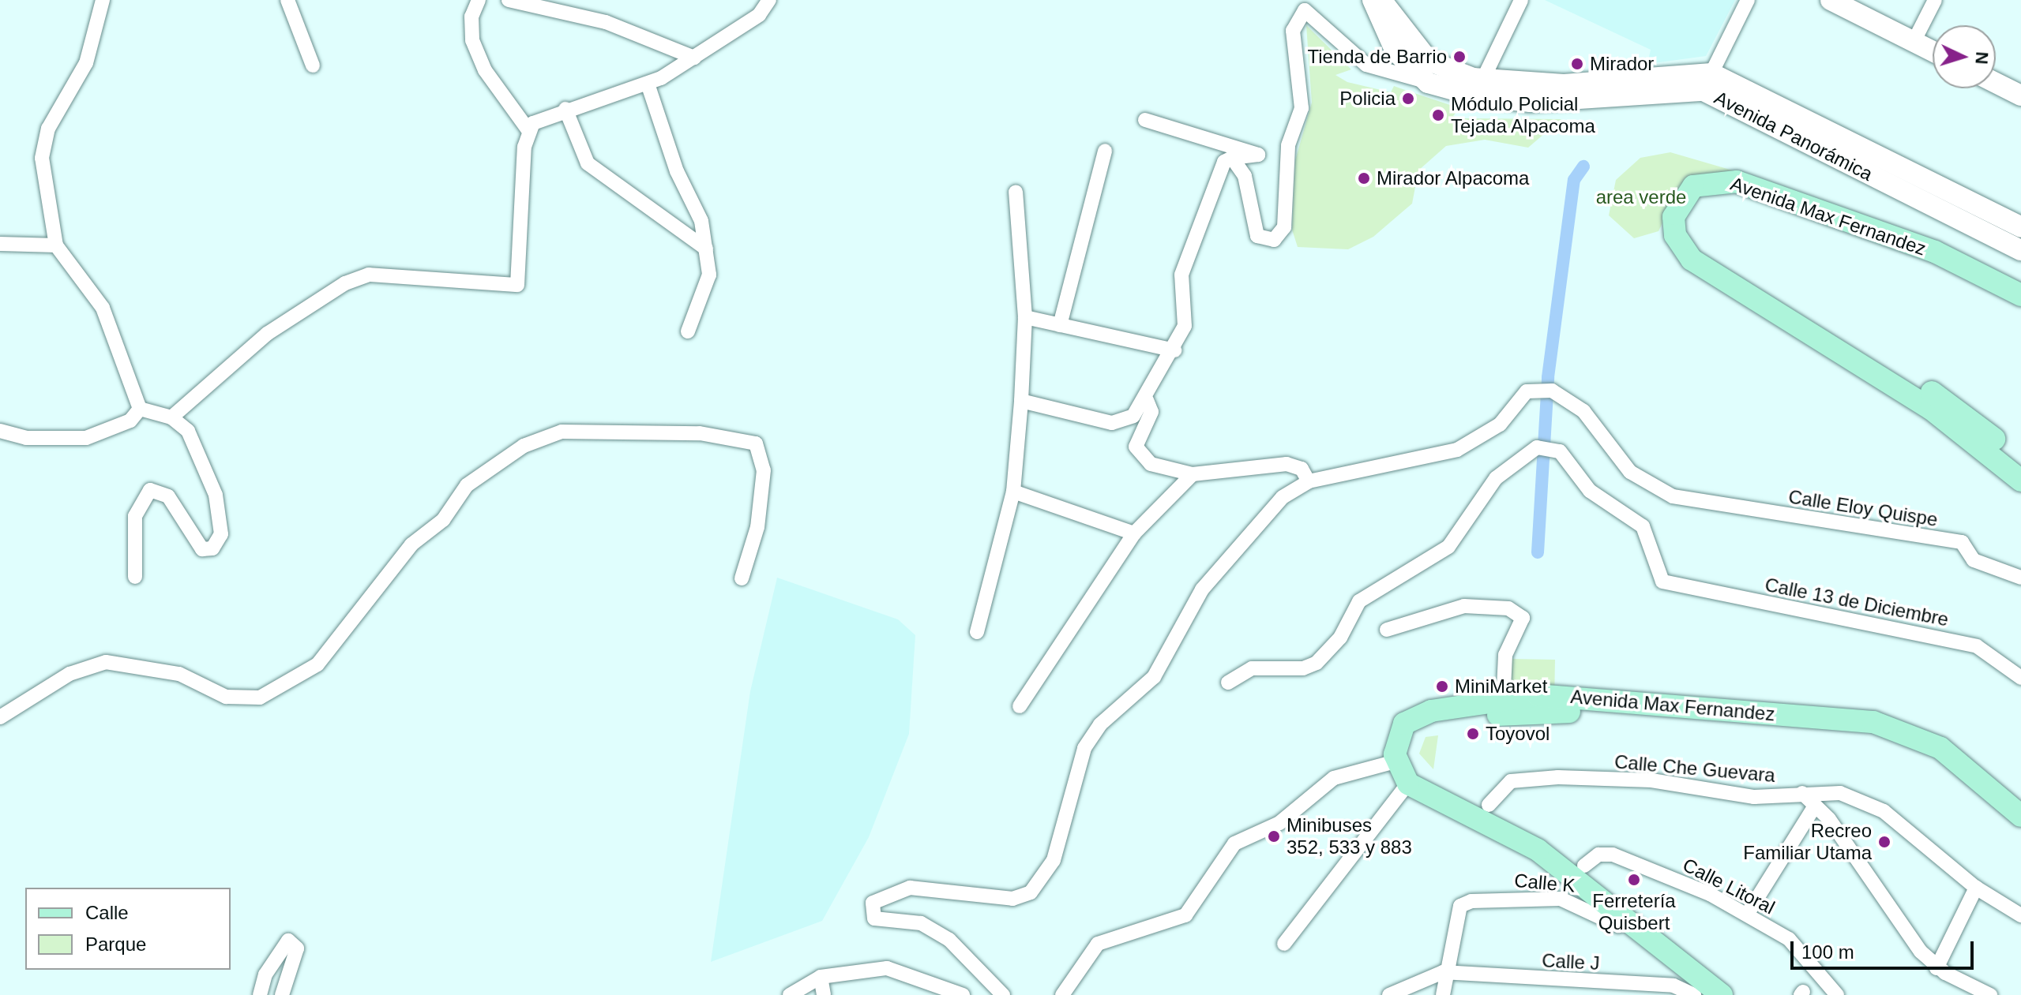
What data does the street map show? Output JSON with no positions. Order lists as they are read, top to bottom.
{
  "streets": {
    "main road": ["Avenida Panorámica", "Avenida Max Fernandez"],
    "street": [
      "Calle Eloy Quispe",
      "Calle 13 de Diciembre",
      "Calle Che Guevara",
      "Calle K",
      "Calle Litoral",
      "Calle J"
    ]
  },
  "crossings": [
    ["Calle K", "Calle J"]
  ],
  "parks": ["area verde"],
  "places": [
    "Tienda de Barrio",
    "Mirador",
    "Policia",
    "Módulo Policial Tejada Alpacoma",
    "Mirador Alpacoma",
    "MiniMarket",
    "Toyovol",
    "Minibuses 352, 533 y 883",
    "Recreo Familiar Utama",
    "Ferretería Quisbert"
  ],
  "legend": ["Calle", "Parque"],
  "scale_bar": "100 m",
  "north": "right"
}
